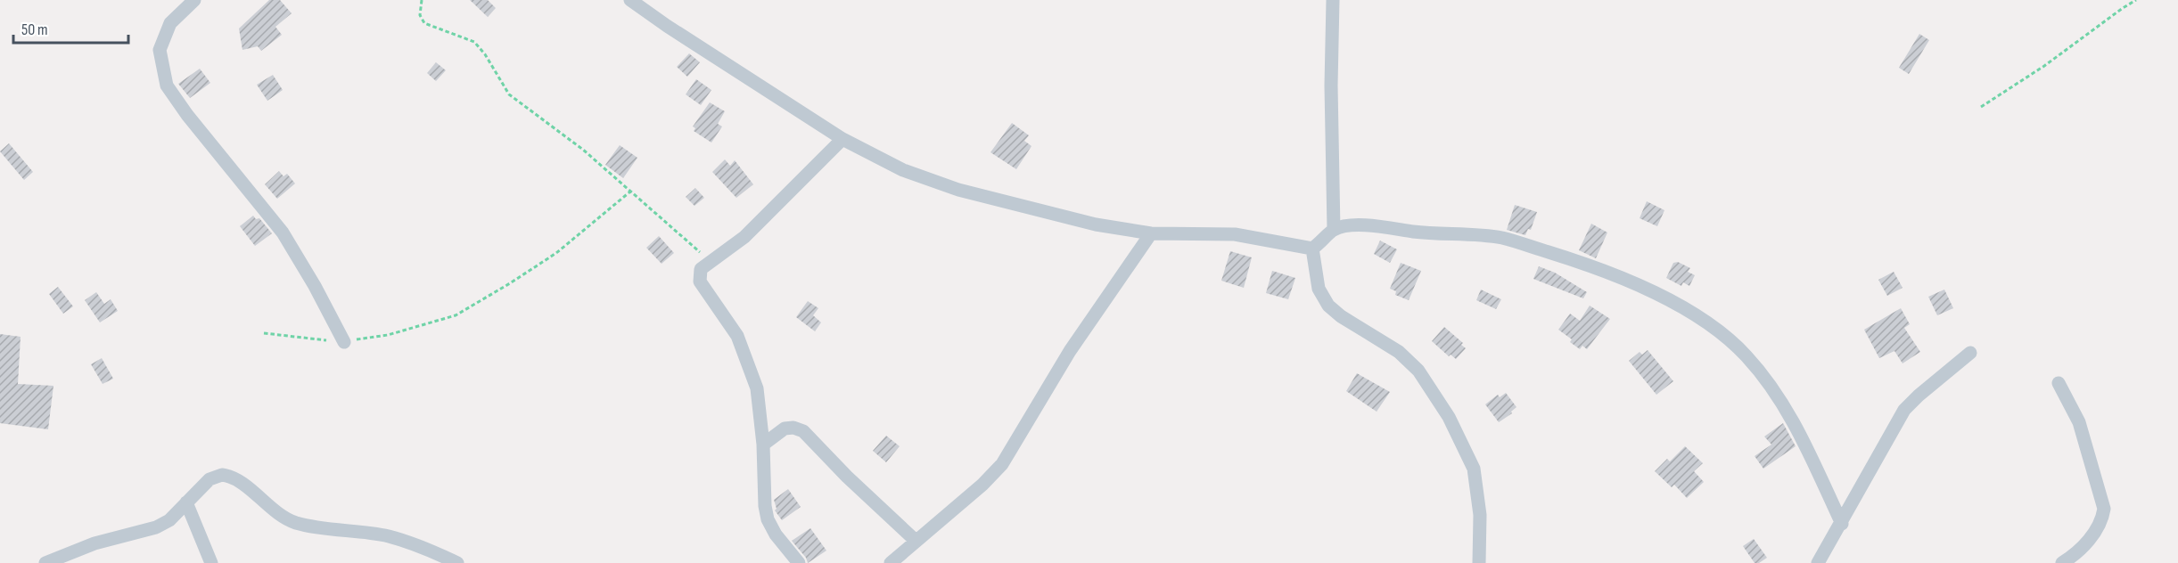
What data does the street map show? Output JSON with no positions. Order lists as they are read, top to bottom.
{
  "scale_bar": "50 m"
}
